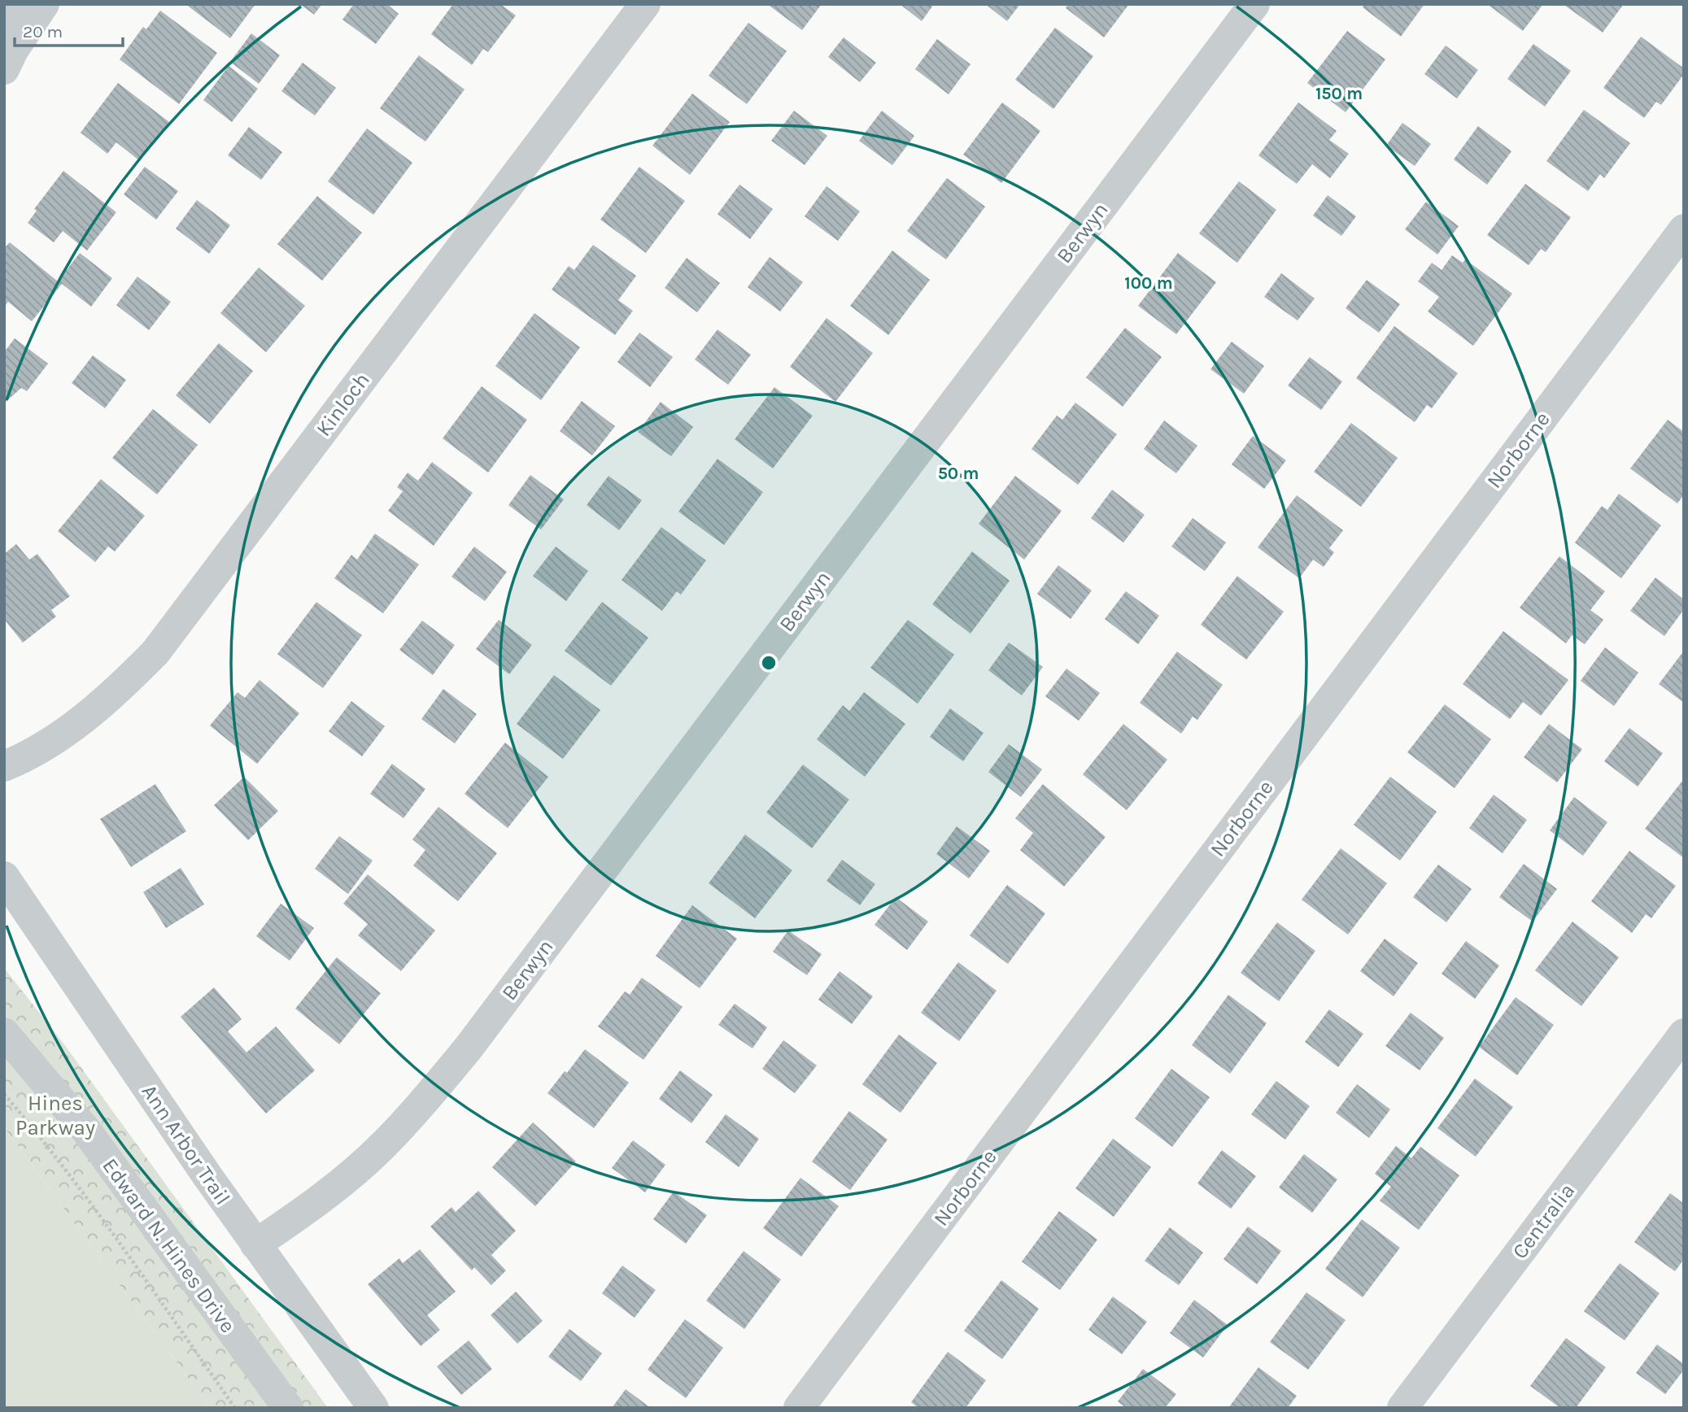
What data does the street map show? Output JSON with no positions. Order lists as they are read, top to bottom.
{
  "streets": {
    "street": [
      "Berwyn",
      "Kinloch",
      "Norborne",
      "Ann Arbor Trail",
      "Centralia",
      "Edward N. Hines Drive"
    ]
  },
  "crossings": [
    ["Berwyn", "Ann Arbor Trail"]
  ],
  "parks": ["Hines Parkway"],
  "scale_bar": "20 m",
  "rings": ["150 m", "100 m", "50 m"]
}
